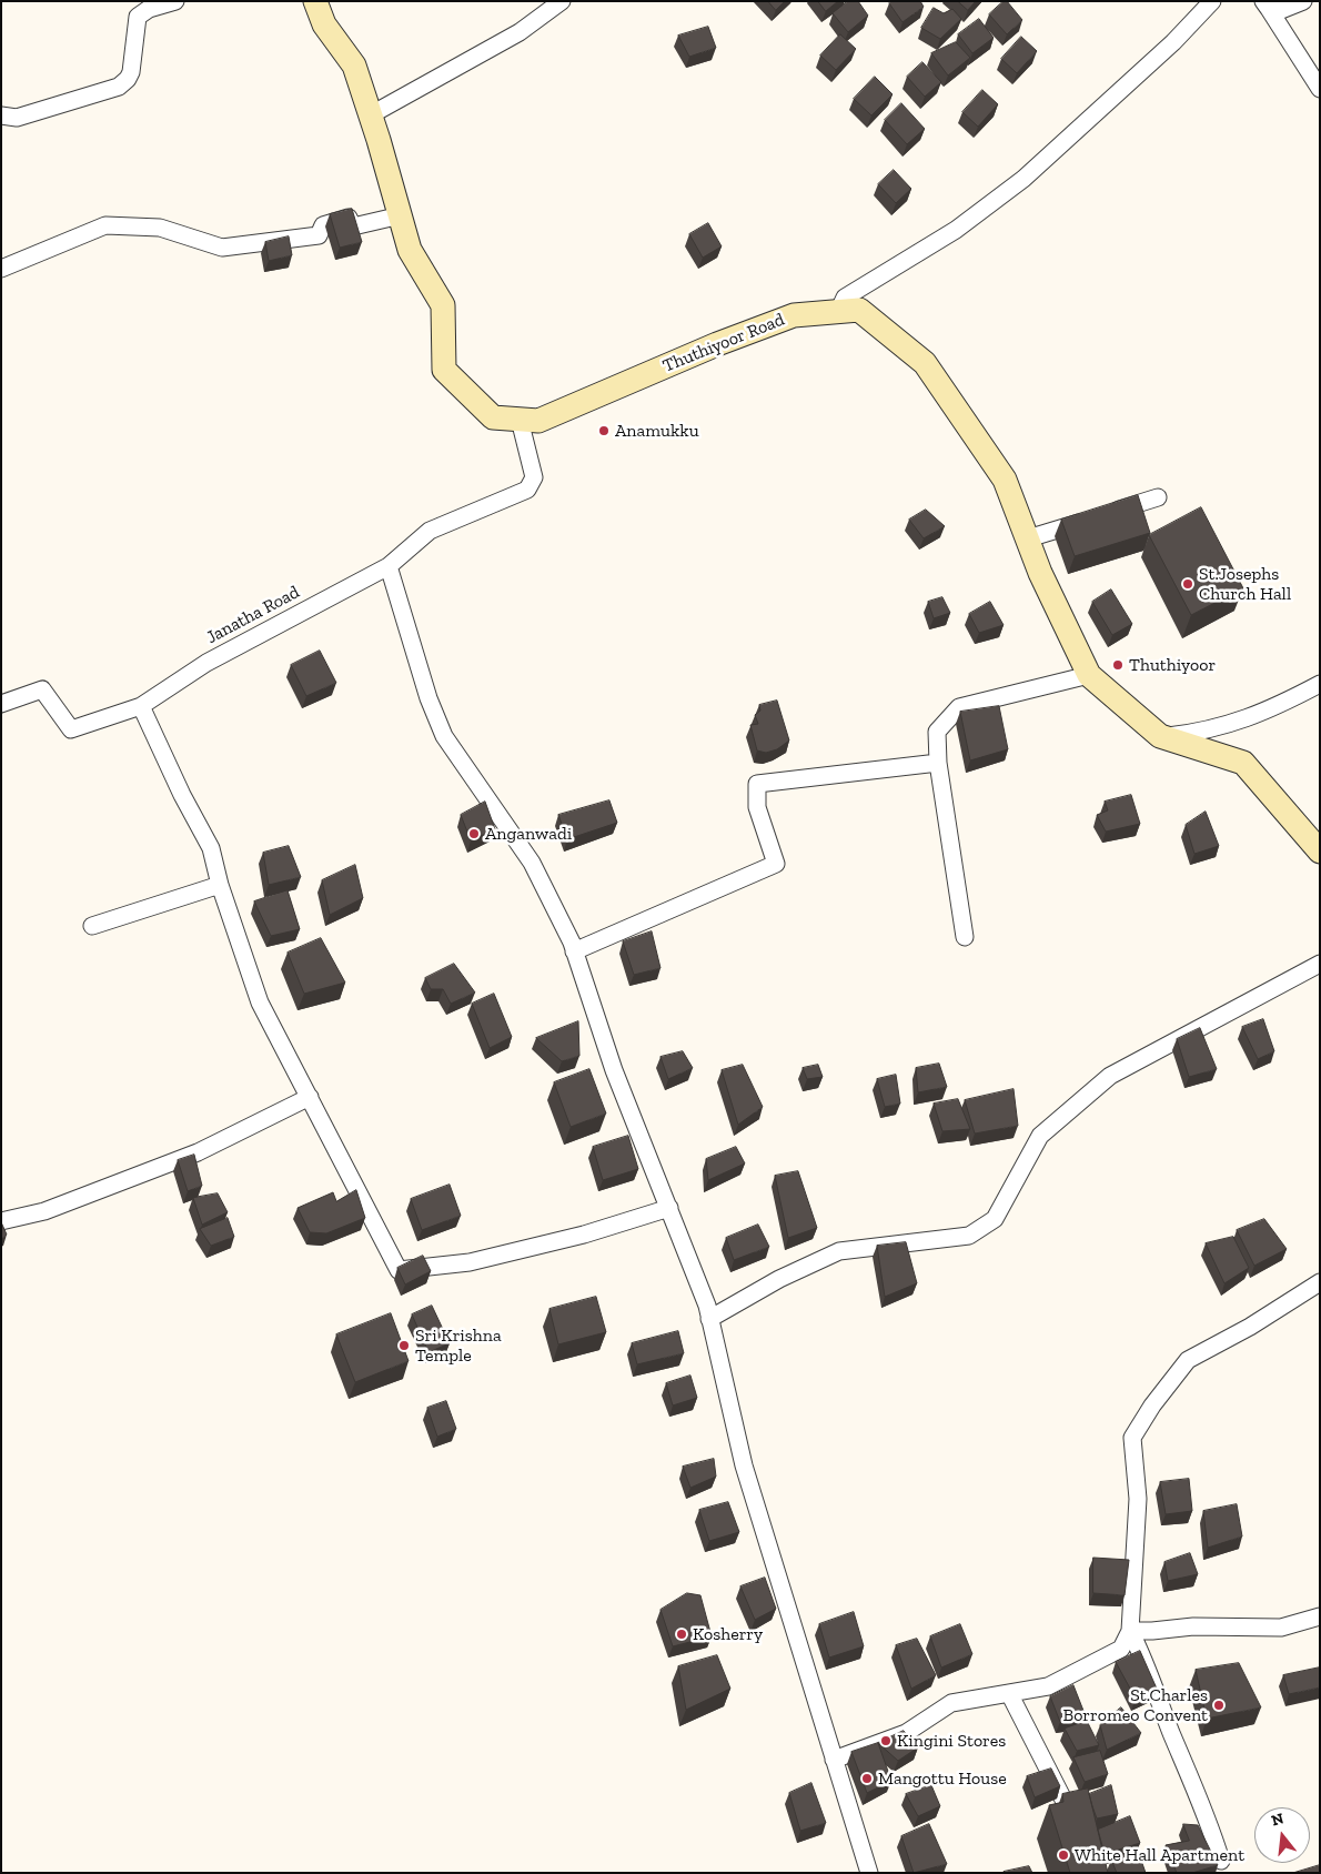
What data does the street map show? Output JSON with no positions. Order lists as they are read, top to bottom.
{
  "streets": {
    "main road": ["Thuthiyoor Road"],
    "street": ["Janatha Road"]
  },
  "crossings": [
    ["Thuthiyoor Road", "Janatha Road"]
  ],
  "places": [
    "Anamukku",
    "St.Josephs Church Hall",
    "Thuthiyoor",
    "Anganwadi",
    "Sri Krishna Temple",
    "Kosherry",
    "St.Charles Borromeo Convent",
    "Kingini Stores",
    "Mangottu House",
    "White Hall Apartment"
  ],
  "north": "top"
}
